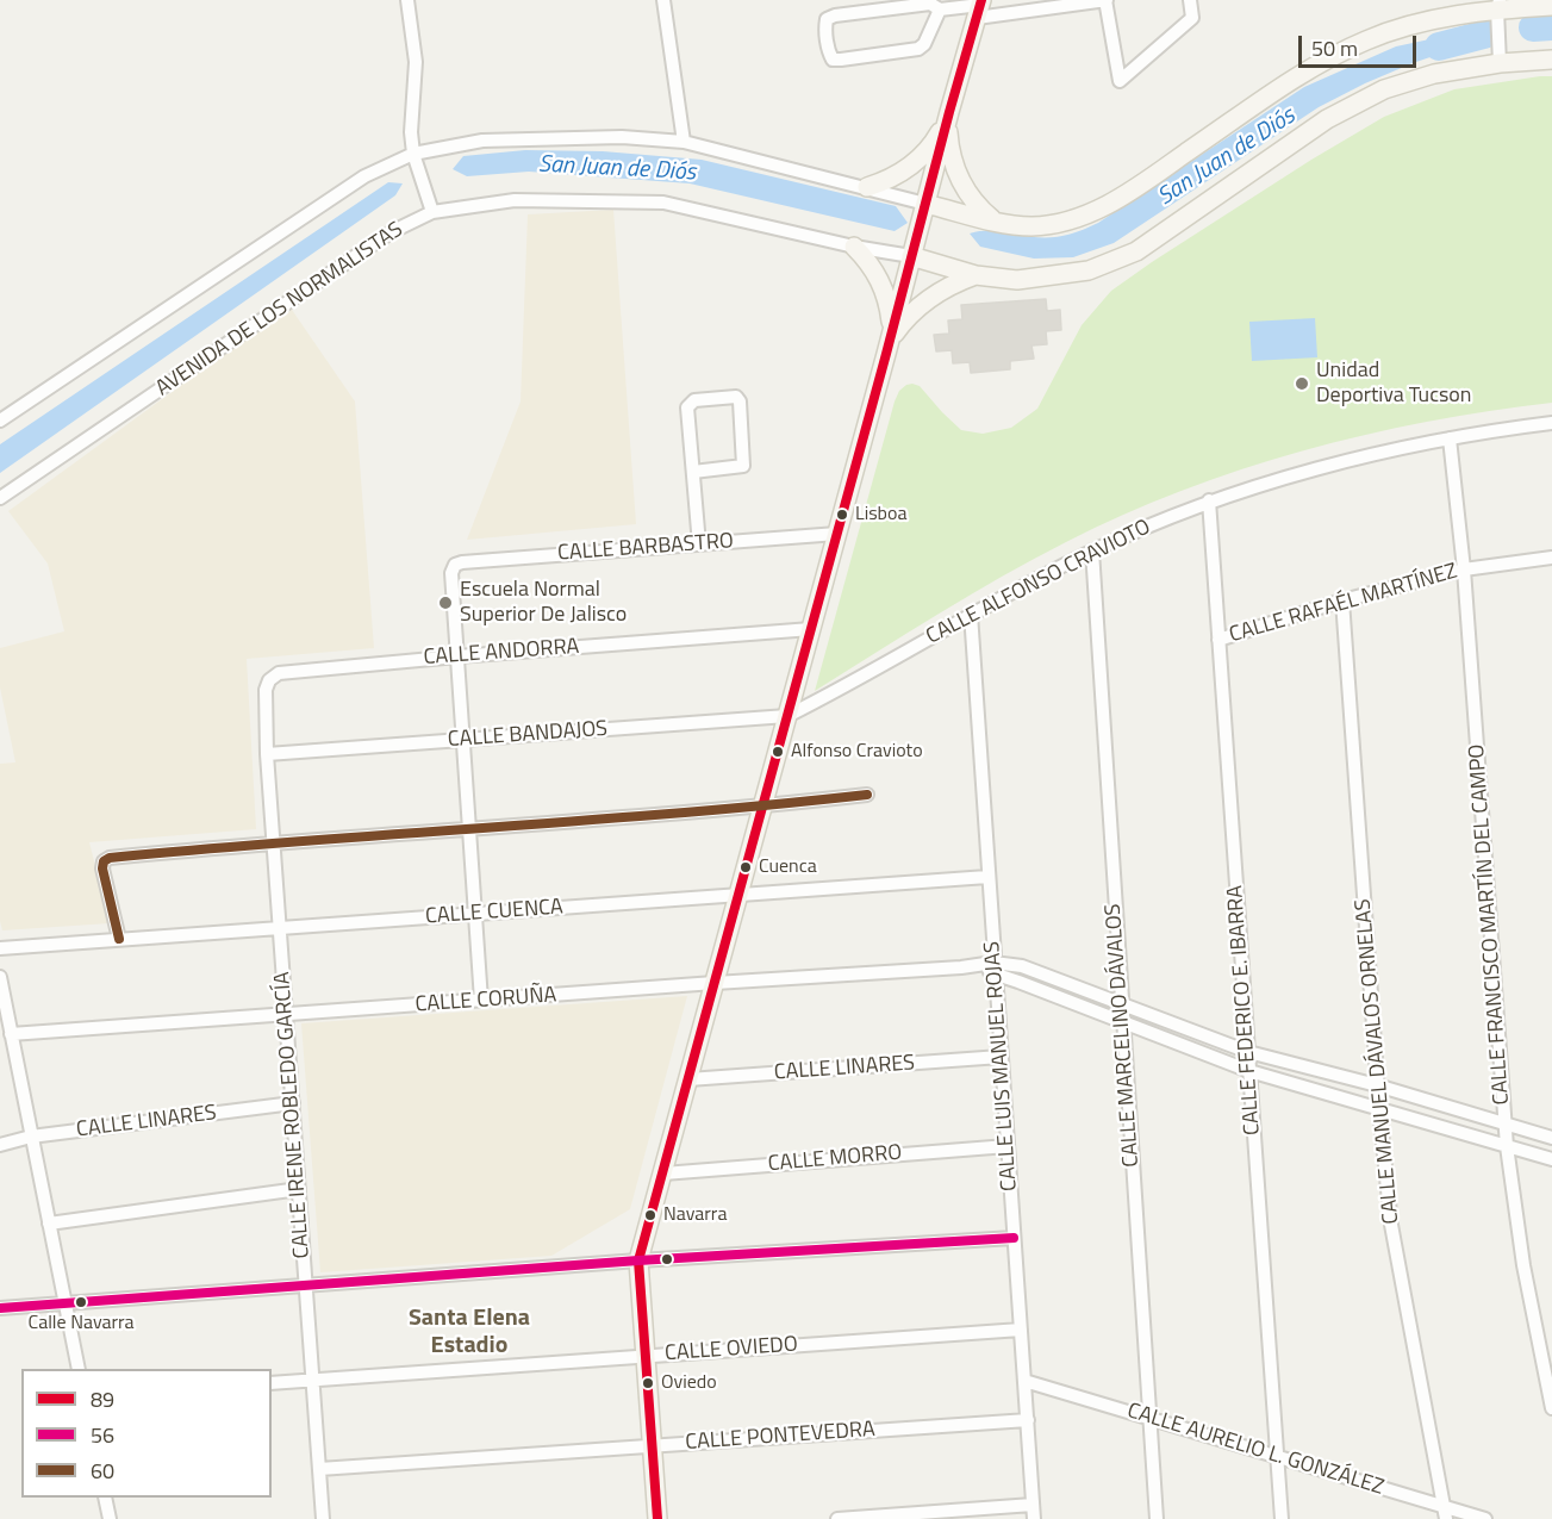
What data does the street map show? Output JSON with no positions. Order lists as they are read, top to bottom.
{
  "streets": {
    "street": [
      "AVENIDA DE LOS NORMALISTAS",
      "CALLE BARBASTRO",
      "CALLE ALFONSO CRAVIOTO",
      "CALLE RAFAÉL MARTÍNEZ",
      "CALLE ANDORRA",
      "CALLE BANDAJOS",
      "CALLE CUENCA",
      "CALLE FRANCISCO MARTÍN DEL CAMPO",
      "CALLE CORUÑA",
      "CALLE FEDERICO E. IBARRA",
      "CALLE MARCELINO DÁVALOS",
      "CALLE MANUEL DÁVALOS ORNELAS",
      "CALLE LUIS MANUEL ROJAS",
      "CALLE LINARES",
      "CALLE IRENE ROBLEDO GARCÍA",
      "CALLE MORRO",
      "CALLE OVIEDO",
      "CALLE PONTEVEDRA",
      "CALLE AURELIO L. GONZÁLEZ"
    ]
  },
  "crossings": [
    ["CALLE BARBASTRO", "CALLE ANDORRA"],
    ["CALLE ALFONSO CRAVIOTO", "CALLE BANDAJOS"],
    ["CALLE ALFONSO CRAVIOTO", "CALLE FRANCISCO MARTÍN DEL CAMPO"],
    ["CALLE ALFONSO CRAVIOTO", "CALLE FEDERICO E. IBARRA"],
    ["CALLE ALFONSO CRAVIOTO", "CALLE MARCELINO DÁVALOS"],
    ["CALLE ALFONSO CRAVIOTO", "CALLE LUIS MANUEL ROJAS"],
    ["CALLE RAFAÉL MARTÍNEZ", "CALLE FRANCISCO MARTÍN DEL CAMPO"],
    ["CALLE RAFAÉL MARTÍNEZ", "CALLE FEDERICO E. IBARRA"],
    ["CALLE RAFAÉL MARTÍNEZ", "CALLE MANUEL DÁVALOS ORNELAS"],
    ["CALLE ANDORRA", "CALLE BANDAJOS"],
    ["CALLE ANDORRA", "CALLE IRENE ROBLEDO GARCÍA"],
    ["CALLE BANDAJOS", "CALLE IRENE ROBLEDO GARCÍA"],
    ["CALLE CUENCA", "CALLE LUIS MANUEL ROJAS"],
    ["CALLE CUENCA", "CALLE IRENE ROBLEDO GARCÍA"],
    ["CALLE CORUÑA", "CALLE LUIS MANUEL ROJAS"],
    ["CALLE CORUÑA", "CALLE IRENE ROBLEDO GARCÍA"],
    ["CALLE FEDERICO E. IBARRA", "CALLE AURELIO L. GONZÁLEZ"],
    ["CALLE MARCELINO DÁVALOS", "CALLE AURELIO L. GONZÁLEZ"],
    ["CALLE MANUEL DÁVALOS ORNELAS", "CALLE AURELIO L. GONZÁLEZ"],
    ["CALLE LUIS MANUEL ROJAS", "CALLE LINARES"],
    ["CALLE LUIS MANUEL ROJAS", "CALLE MORRO"],
    ["CALLE LUIS MANUEL ROJAS", "CALLE OVIEDO"],
    ["CALLE LUIS MANUEL ROJAS", "CALLE PONTEVEDRA"],
    ["CALLE LUIS MANUEL ROJAS", "CALLE AURELIO L. GONZÁLEZ"],
    ["CALLE LINARES", "CALLE IRENE ROBLEDO GARCÍA"],
    ["CALLE IRENE ROBLEDO GARCÍA", "CALLE OVIEDO"],
    ["CALLE IRENE ROBLEDO GARCÍA", "CALLE PONTEVEDRA"]
  ],
  "districts": ["Santa Elena Estadio"],
  "water": ["San Juan de Diós"],
  "places": [
    "Unidad Deportiva Tucson",
    "Lisboa",
    "Escuela Normal Superior De Jalisco",
    "Alfonso Cravioto",
    "Cuenca",
    "Navarra",
    "Calle Navarra",
    "Oviedo"
  ],
  "lines": ["transit line 89", "transit line 60", "transit line 56"],
  "legend": ["89", "56", "60"],
  "scale_bar": "50 m"
}
